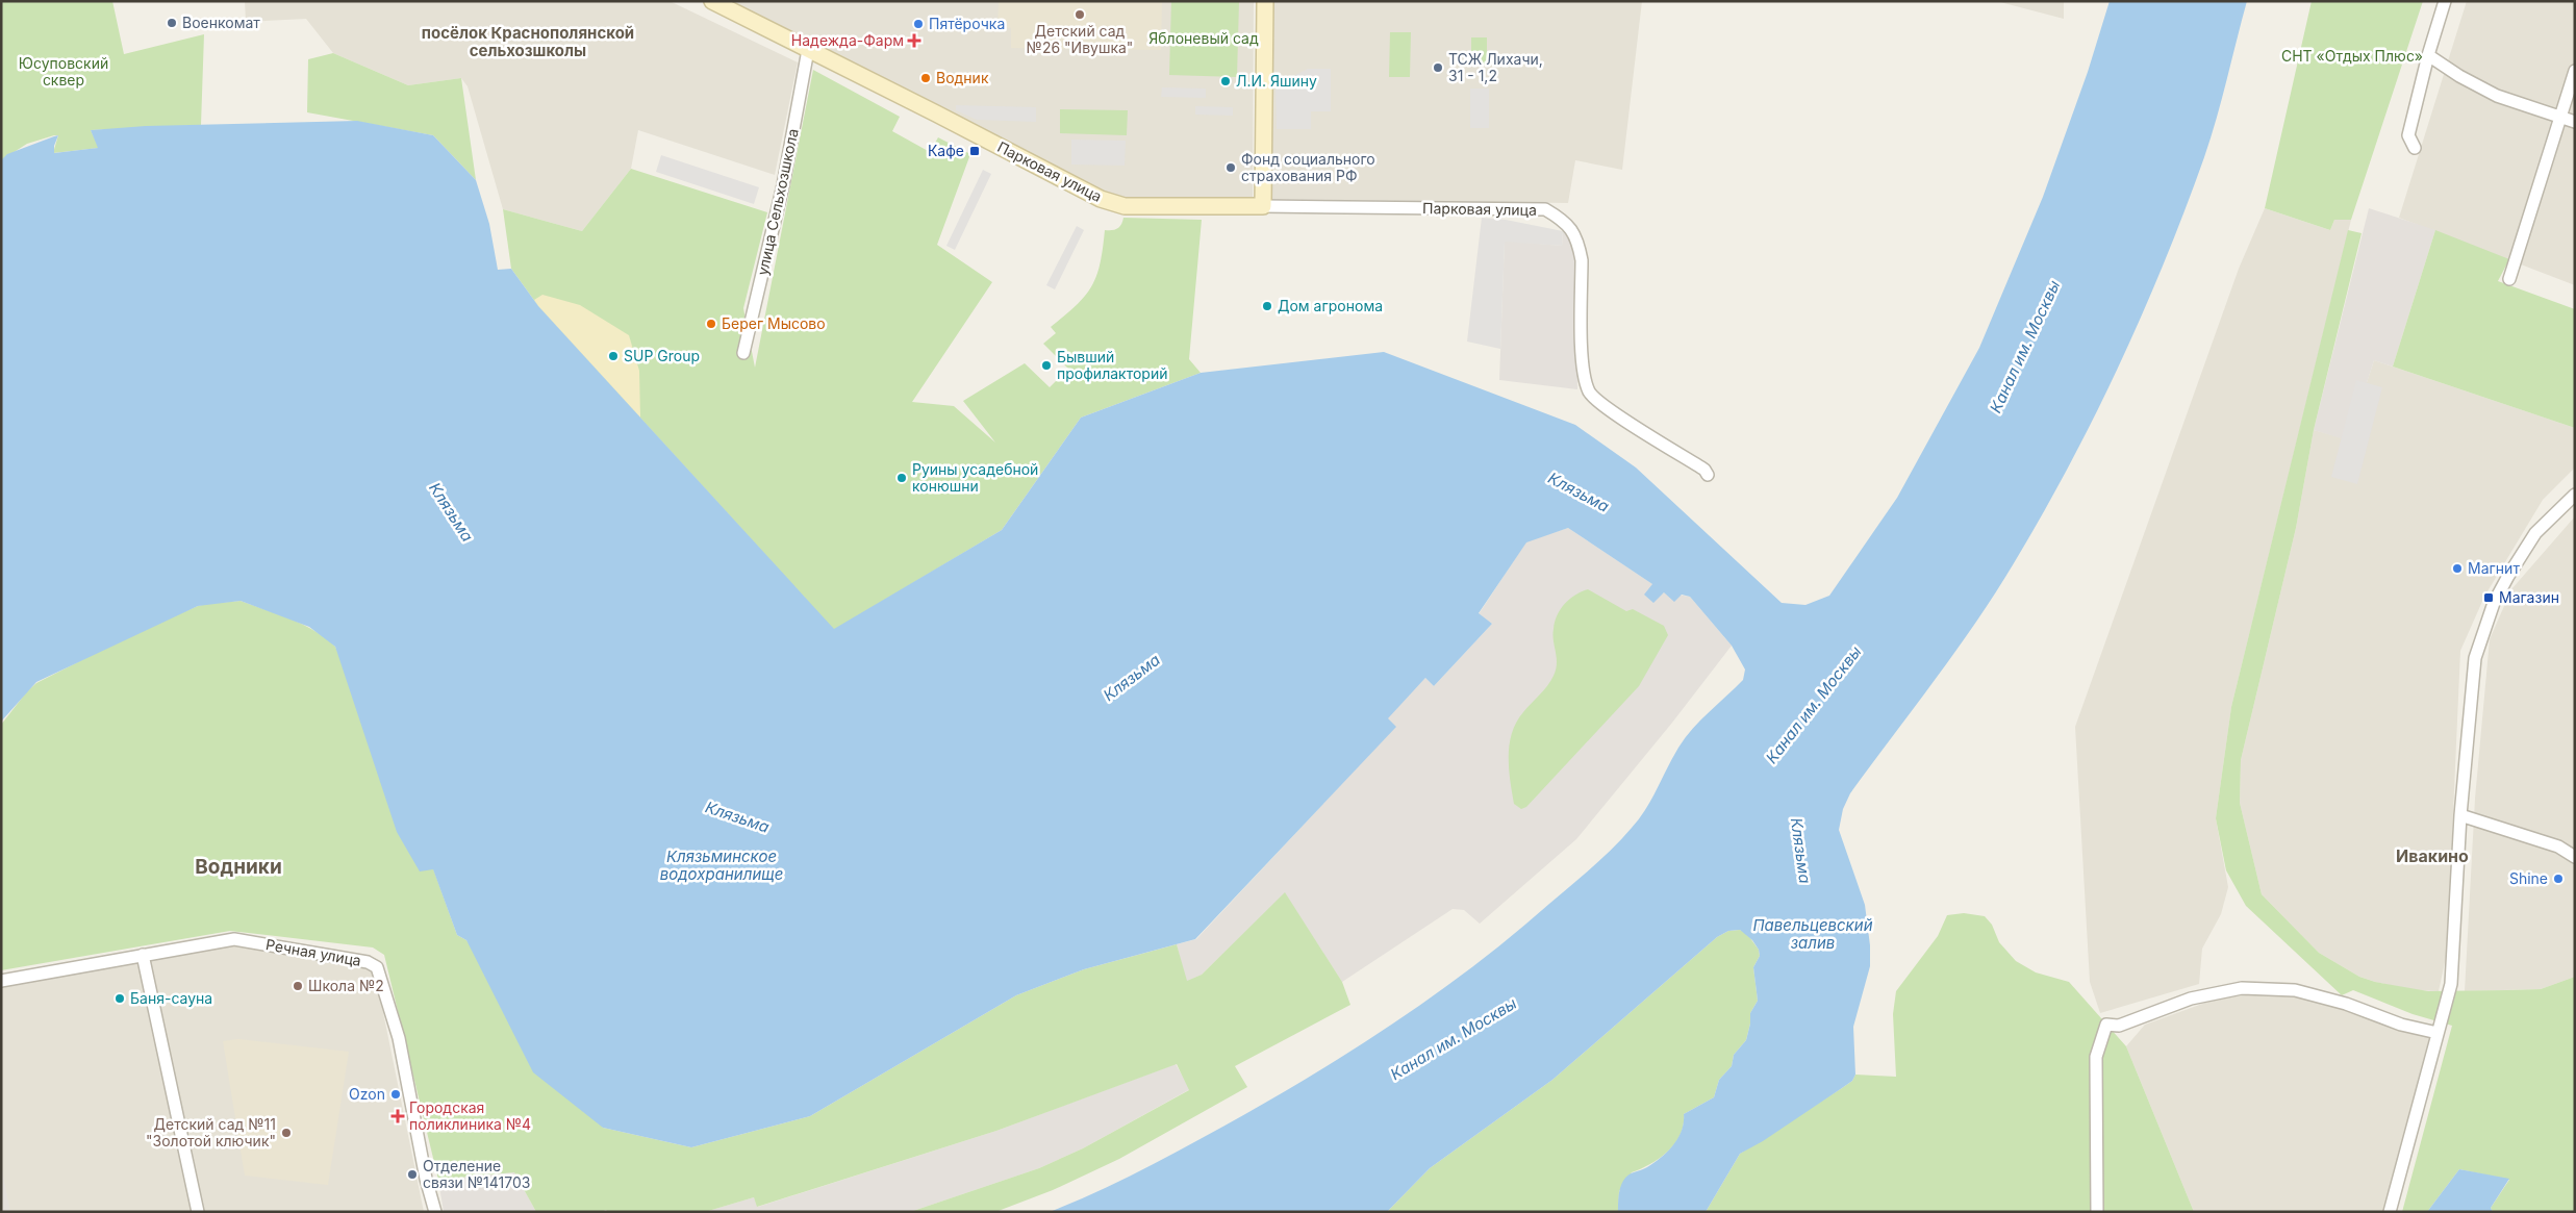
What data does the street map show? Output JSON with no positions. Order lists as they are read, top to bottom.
{
  "streets": {
    "street": ["Парковая улица", "улица Сельхозшкола", "Речная улица"]
  },
  "crossings": [
    ["Парковая улица", "улица Сельхозшкола"]
  ],
  "districts": ["посёлок Краснополянской сельхозшколы", "Ивакино", "Водники"],
  "water": [
    "Канал им. Москвы",
    "Клязьма",
    "Клязьминское водохранилище",
    "Павельцевский залив"
  ],
  "parks": ["Яблоневый сад", "СНТ «Отдых Плюс»", "Юсуповский сквер"],
  "places": {
    "other": [
      "Детский сад №26 \"Ивушка\"",
      "Военкомат",
      "Пятёрочка",
      "ТСЖ Лихачи, 31 - 1,2",
      "Водник",
      "Л.И. Яшину",
      "Фонд социального страхования РФ",
      "Дом агронома",
      "Берег Мысово",
      "SUP Group",
      "Бывший профилакторий",
      "Руины усадебной конюшни",
      "Магнит",
      "Shine",
      "Школа №2",
      "Баня-сауна",
      "Ozon",
      "Детский сад №11 \"Золотой ключик\"",
      "Отделение связи №141703"
    ],
    "health": ["Надежда-Фарм", "Городская поликлиника №4"],
    "transit": ["Кафе", "Магазин"]
  }
}
